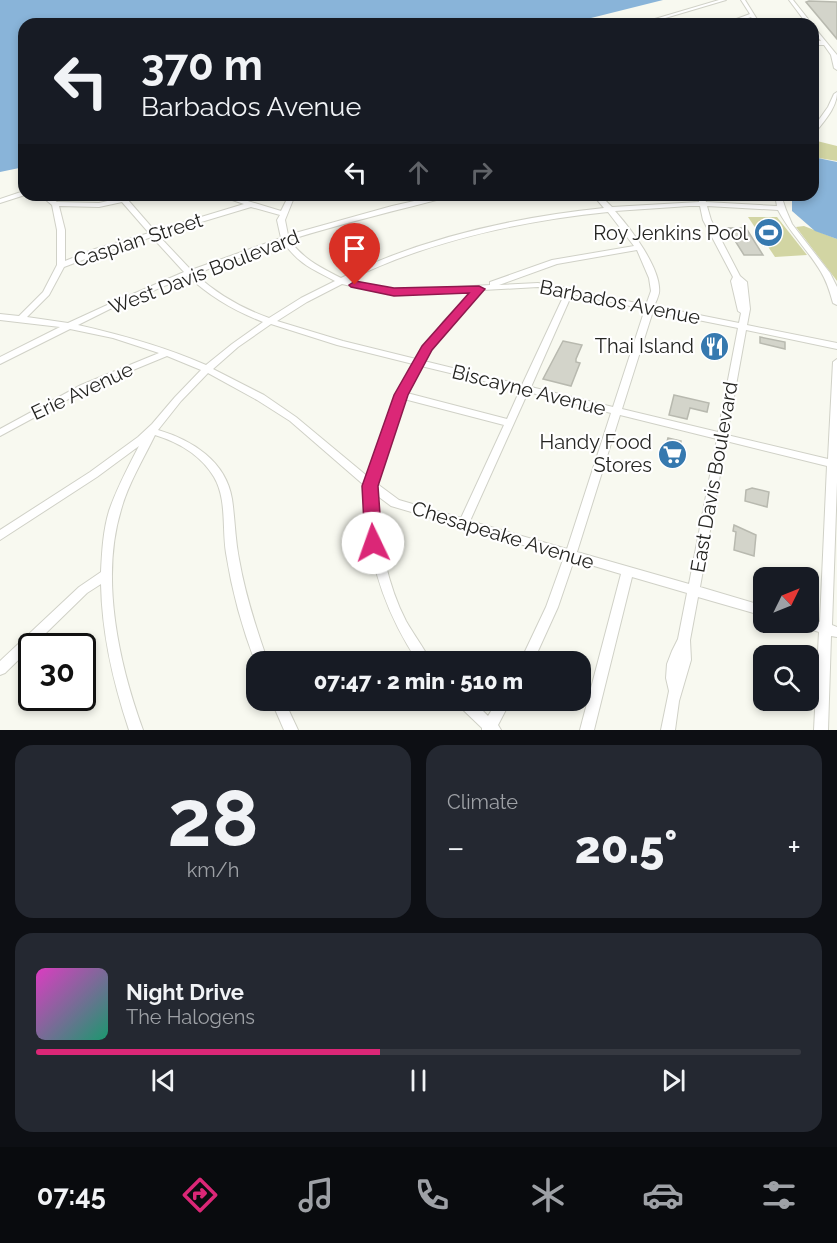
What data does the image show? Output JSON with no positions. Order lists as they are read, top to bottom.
{
  "streets": {
    "street": [
      "Caspian Street",
      "West Davis Boulevard",
      "Barbados Avenue",
      "Biscayne Avenue",
      "Erie Avenue",
      "East Davis Boulevard",
      "Chesapeake Avenue"
    ]
  },
  "crossings": [
    ["Caspian Street", "Biscayne Avenue"],
    ["West Davis Boulevard", "Barbados Avenue"],
    ["West Davis Boulevard", "Biscayne Avenue"],
    ["West Davis Boulevard", "Chesapeake Avenue"],
    ["Barbados Avenue", "East Davis Boulevard"],
    ["Biscayne Avenue", "East Davis Boulevard"],
    ["Erie Avenue", "Chesapeake Avenue"],
    ["East Davis Boulevard", "Chesapeake Avenue"]
  ],
  "places": {
    "sports": ["Roy Jenkins Pool"],
    "restaurant": ["Thai Island"],
    "supermarket": ["Handy Food Stores"]
  },
  "north": "top right",
  "page": {
    "turn": ["370 m", "Barbados Avenue"],
    "limit": "30",
    "trip": "07:47 · 2 min · 510 m",
    "tile": [
      ["28", "km/h"],
      "Climate"
    ],
    "heat": ["−", "20.5°", "+"],
    "song": ["Night Drive", "The Halogens"],
    "tabs": "07:45"
  }
}
